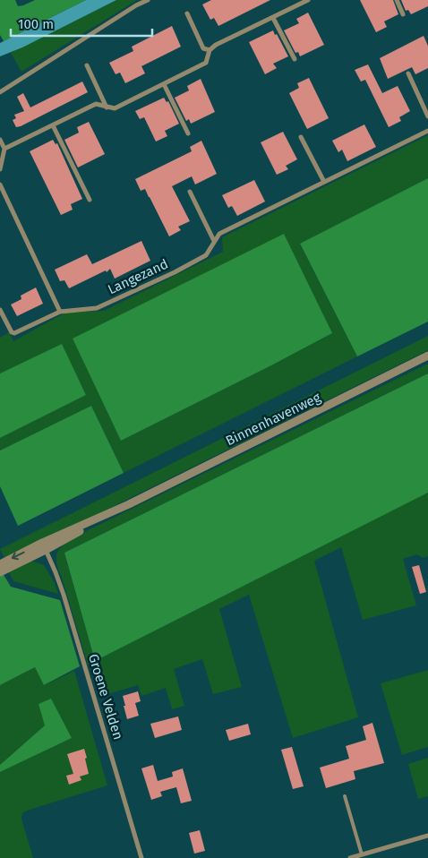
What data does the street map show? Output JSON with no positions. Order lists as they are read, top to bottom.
{
  "streets": {
    "street": ["Langezand", "Binnenhavenweg", "Groene Velden"]
  },
  "crossings": [
    ["Binnenhavenweg", "Groene Velden"]
  ],
  "scale_bar": "100 m"
}
